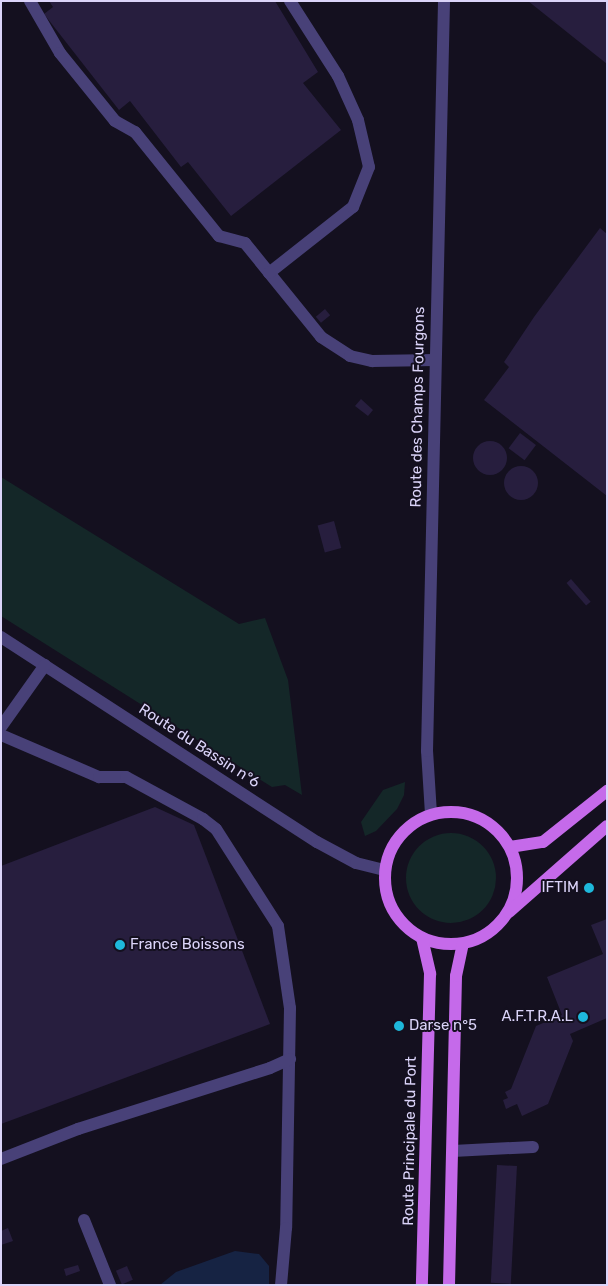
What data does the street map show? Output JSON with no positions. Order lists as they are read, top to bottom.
{
  "streets": {
    "main road": ["Route Principale du Port"],
    "street": ["Route des Champs Fourgons", "Route du Bassin n°6"]
  },
  "crossings": [
    ["Route des Champs Fourgons", "Route du Bassin n°6"],
    ["Route des Champs Fourgons", "Route Principale du Port"],
    ["Route du Bassin n°6", "Route Principale du Port"]
  ],
  "places": [
    "IFTIM",
    "France Boissons",
    "A.F.T.R.A.L",
    "Darse n°5"
  ]
}
